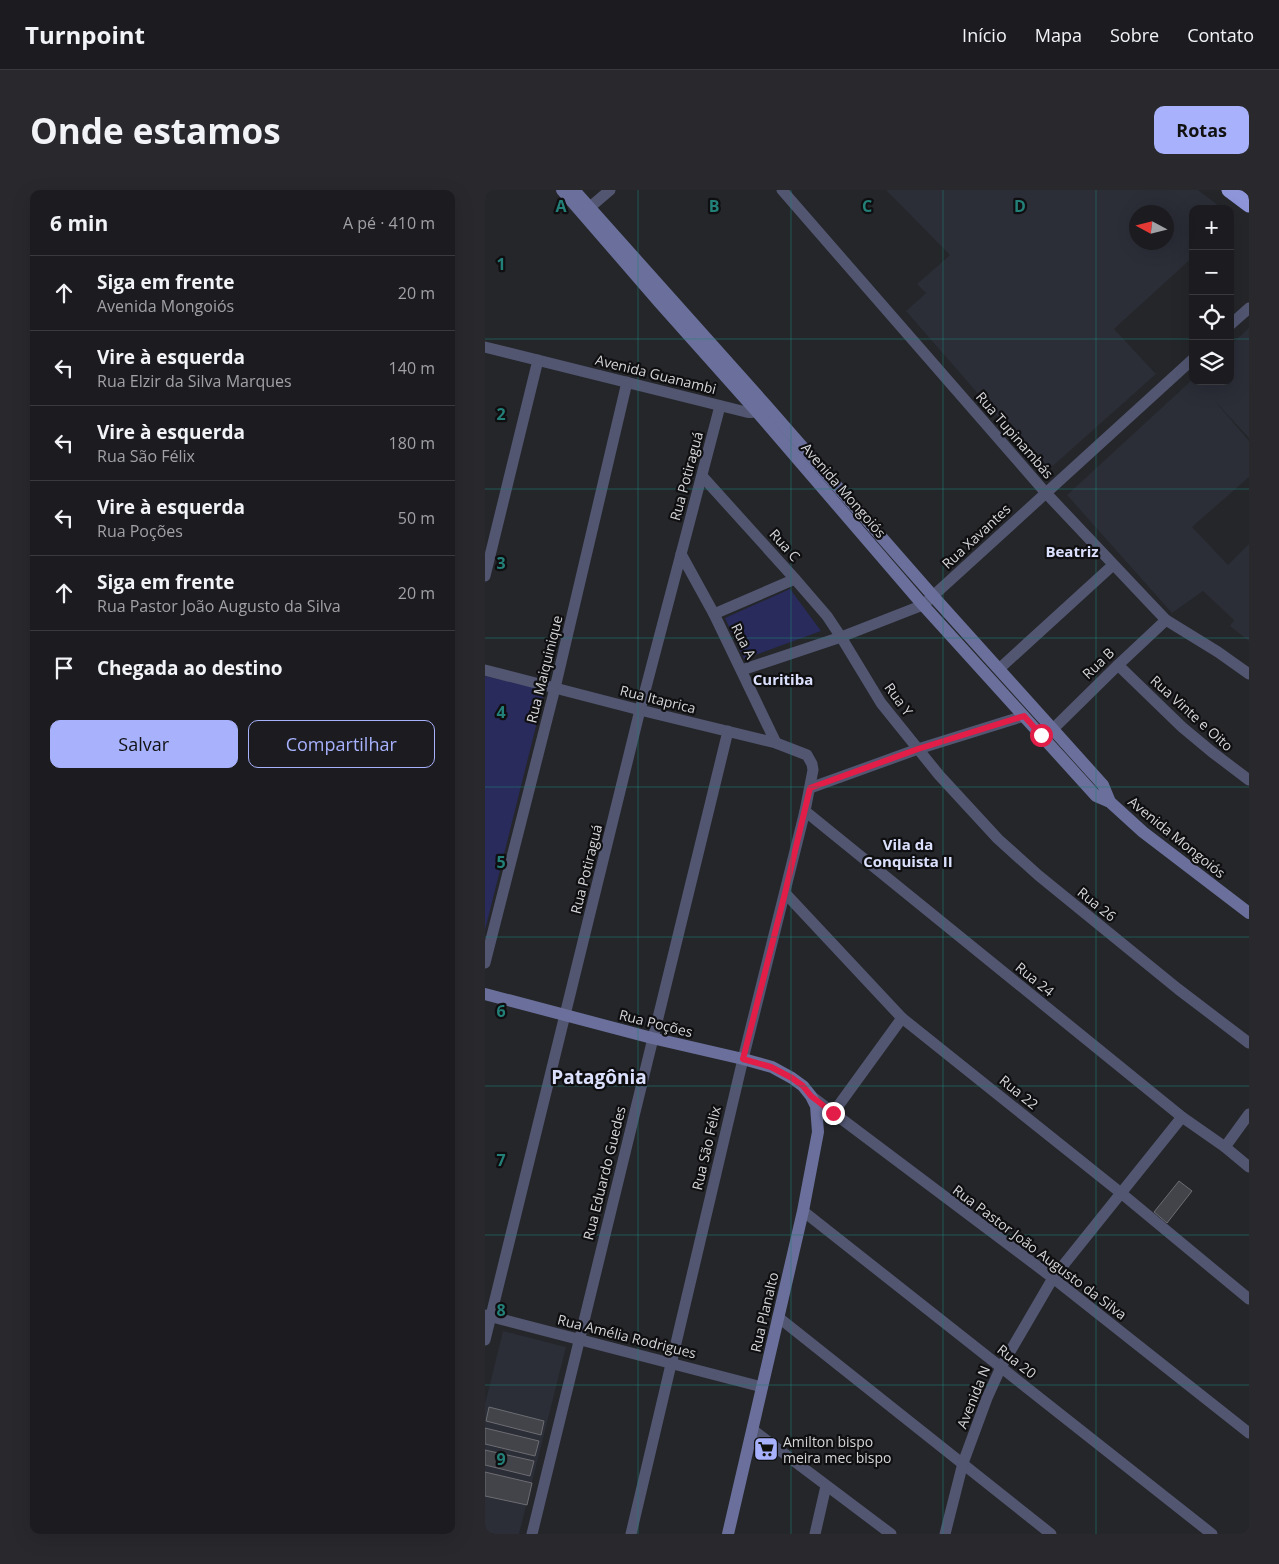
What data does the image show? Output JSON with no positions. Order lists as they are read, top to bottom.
{
  "streets": {
    "street": [
      "Avenida Guanambi",
      "Rua Tupinambás",
      "Rua Potiraguá",
      "Avenida Mongoiós",
      "Rua Xavantes",
      "Rua C",
      "Rua A",
      "Rua B",
      "Rua Maiquinique",
      "Rua Itaprica",
      "Rua Y",
      "Rua Vinte e Oito",
      "Rua 26",
      "Rua 24",
      "Rua Poções",
      "Rua 22",
      "Rua São Félix",
      "Rua Eduardo Guedes",
      "Rua Pastor João Augusto da Silva",
      "Rua Planalto",
      "Rua Amélia Rodrigues",
      "Rua 20",
      "Avenida N"
    ]
  },
  "crossings": [
    ["Avenida Guanambi", "Rua Potiraguá"],
    ["Avenida Guanambi", "Avenida Mongoiós"],
    ["Avenida Guanambi", "Rua Maiquinique"],
    ["Rua Tupinambás", "Rua Xavantes"],
    ["Rua Tupinambás", "Rua B"],
    ["Rua Potiraguá", "Rua C"],
    ["Rua Potiraguá", "Rua A"],
    ["Rua Potiraguá", "Rua Itaprica"],
    ["Rua Potiraguá", "Rua Poções"],
    ["Rua Potiraguá", "Rua Amélia Rodrigues"],
    ["Avenida Mongoiós", "Rua Xavantes"],
    ["Avenida Mongoiós", "Rua B"],
    ["Rua Xavantes", "Rua C"],
    ["Rua Xavantes", "Rua A"],
    ["Rua Xavantes", "Rua Y"],
    ["Rua C", "Rua Y"],
    ["Rua A", "Rua Itaprica"],
    ["Rua B", "Rua Vinte e Oito"],
    ["Rua Maiquinique", "Rua Itaprica"],
    ["Rua Itaprica", "Rua São Félix"],
    ["Rua Itaprica", "Rua Eduardo Guedes"],
    ["Rua Y", "Rua 26"],
    ["Rua 24", "Rua São Félix"],
    ["Rua 24", "Avenida N"],
    ["Rua Poções", "Rua São Félix"],
    ["Rua Poções", "Rua Eduardo Guedes"],
    ["Rua Poções", "Rua Pastor João Augusto da Silva"],
    ["Rua Poções", "Rua Planalto"],
    ["Rua 22", "Rua São Félix"],
    ["Rua 22", "Avenida N"],
    ["Rua São Félix", "Rua Amélia Rodrigues"],
    ["Rua Eduardo Guedes", "Rua Amélia Rodrigues"],
    ["Rua Pastor João Augusto da Silva", "Rua Planalto"],
    ["Rua Pastor João Augusto da Silva", "Avenida N"],
    ["Rua Planalto", "Rua Amélia Rodrigues"],
    ["Rua Planalto", "Rua 20"],
    ["Rua 20", "Avenida N"]
  ],
  "districts": [
    "Beatriz",
    "Curitiba",
    "Vila da Conquista II",
    "Patagônia"
  ],
  "places": {
    "supermarket": ["Amilton bispo meira mec bispo"]
  },
  "north": "left",
  "page": {
    "header": "Turnpoint",
    "nav": [
      "Início",
      "Mapa",
      "Sobre",
      "Contato"
    ],
    "buttons": [
      "Rotas",
      ["Salvar", "Compartilhar"]
    ],
    "title": "Onde estamos",
    "heading": ["6 min", "A pé · 410 m"],
    "map_buttons": ["+", "−"],
    "list": [
      ["Siga em frente", "Avenida Mongoiós", "20 m"],
      ["Vire à esquerda", "Rua Elzir da Silva Marques", "140 m"],
      ["Vire à esquerda", "Rua São Félix", "180 m"],
      ["Vire à esquerda", "Rua Poções", "50 m"],
      ["Siga em frente", "Rua Pastor João Augusto da Silva", "20 m"],
      "Chegada ao destino"
    ]
  },
  "grid": {
    "columns": [
      "A",
      "B",
      "C",
      "D"
    ],
    "rows": [
      "1",
      "2",
      "3",
      "4",
      "5",
      "6",
      "7",
      "8",
      "9"
    ]
  }
}
